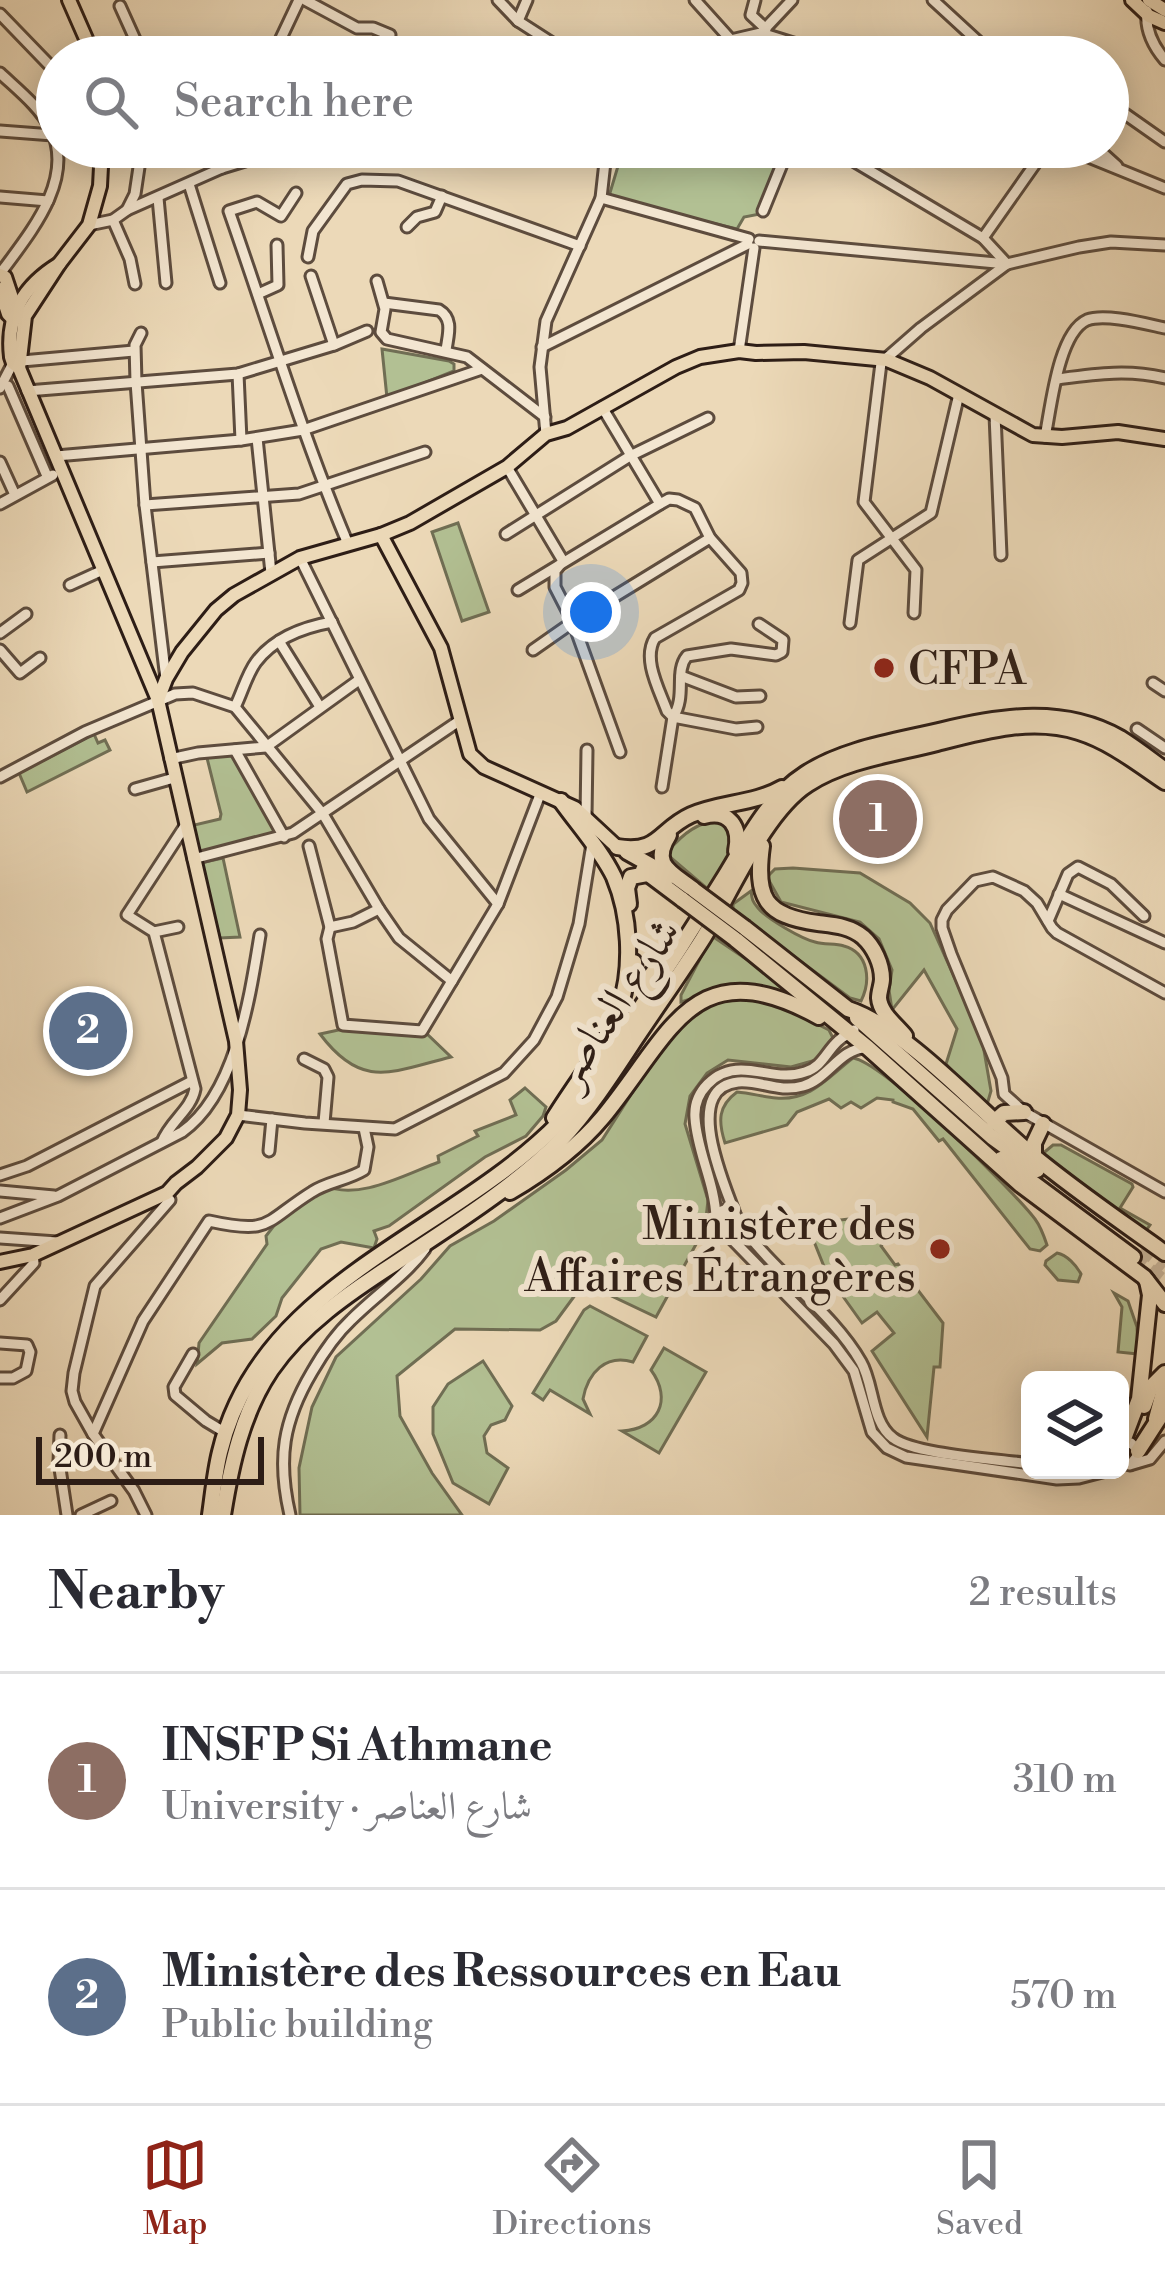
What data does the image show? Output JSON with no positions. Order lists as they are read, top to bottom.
{
  "streets": {
    "highway": ["شارع العناصر"]
  },
  "places": ["CFPA", "Ministère des Affaires Étrangères"],
  "scale_bar": "200 m",
  "page": {
    "search": "Search here",
    "pins": ["1", "2"],
    "scale": "200 m",
    "heading": ["Nearby", "2 results"],
    "list": [
      {
        "mark": "1",
        "name": "INSFP Si Athmane",
        "note": "University · شارع العناصر",
        "value": "310 m"
      },
      {
        "mark": "2",
        "name": "Ministère des Ressources en Eau",
        "note": "Public building",
        "value": "570 m"
      }
    ],
    "nav": ["Map", "Directions", "Saved"]
  }
}
